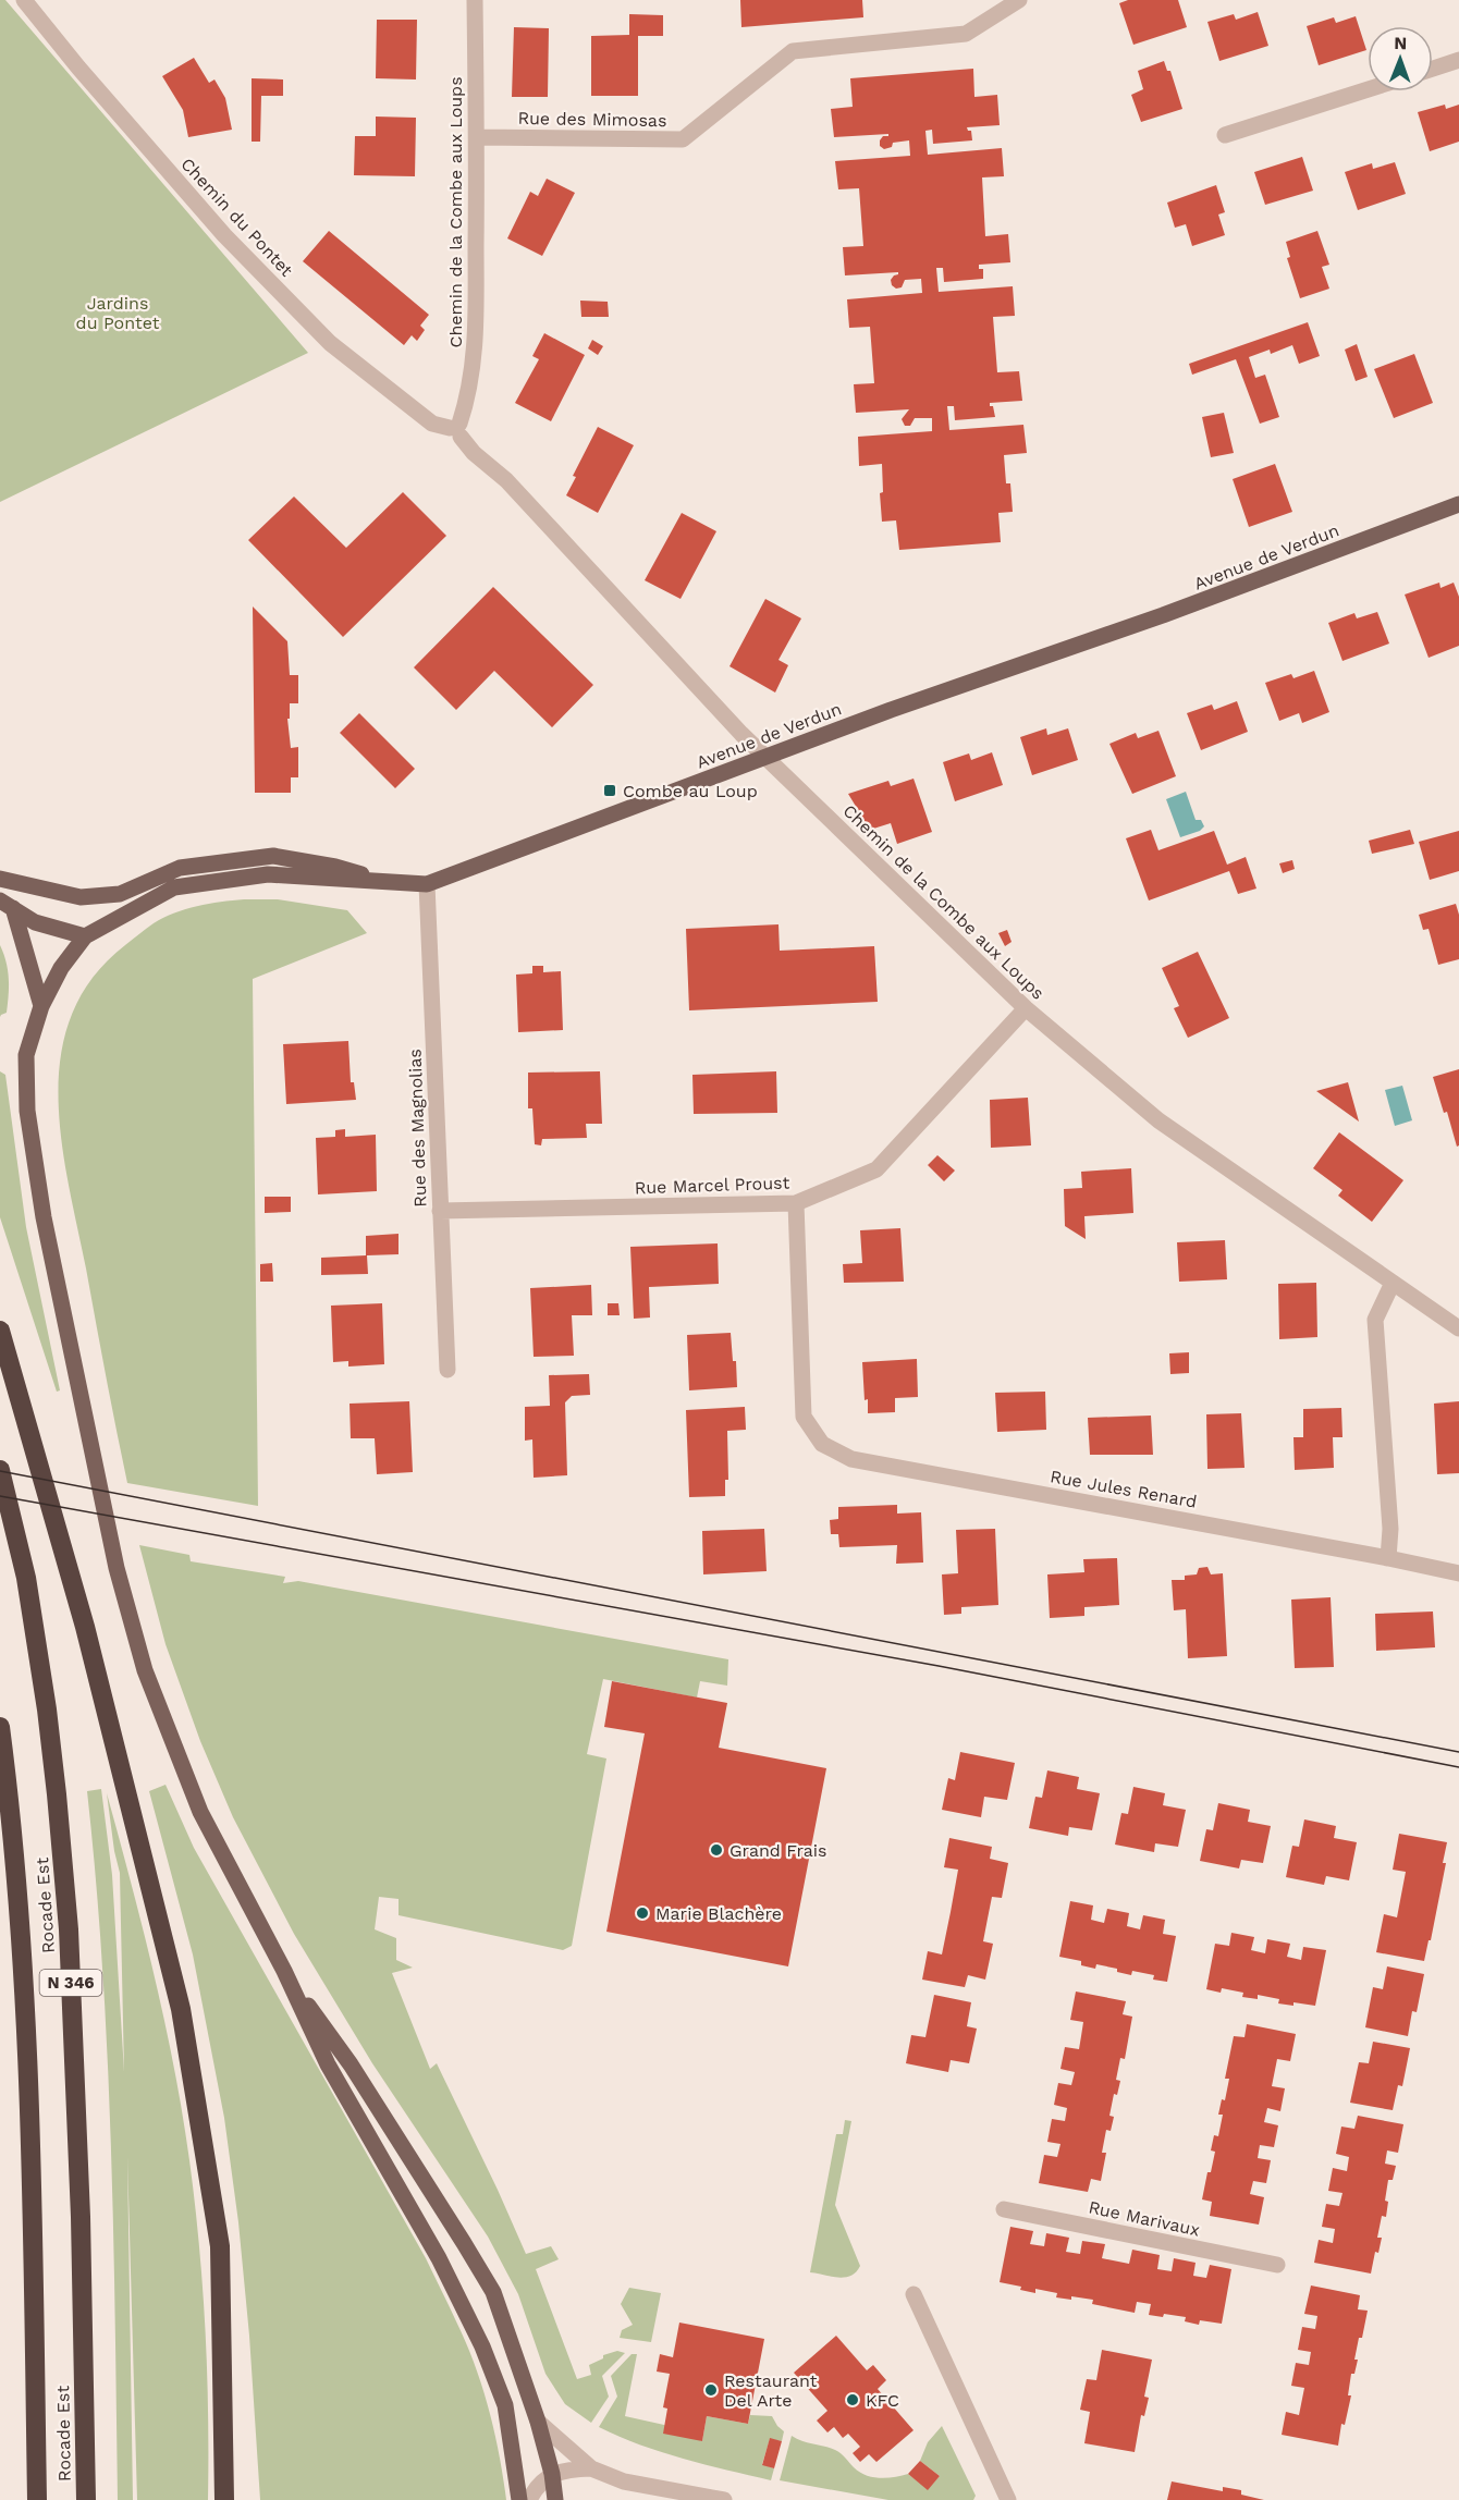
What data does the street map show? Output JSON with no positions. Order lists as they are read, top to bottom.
{
  "streets": {
    "highway": ["Rocade Est", "N 346"],
    "main road": ["Avenue de Verdun"],
    "street": [
      "Rue des Mimosas",
      "Chemin de la Combe aux Loups",
      "Chemin du Pontet",
      "Rue des Magnolias",
      "Rue Marcel Proust",
      "Rue Jules Renard",
      "Rue Marivaux"
    ]
  },
  "crossings": [
    ["Rue des Mimosas", "Chemin de la Combe aux Loups"],
    ["Chemin de la Combe aux Loups", "Chemin du Pontet"],
    ["Chemin de la Combe aux Loups", "Avenue de Verdun"],
    ["Chemin de la Combe aux Loups", "Rue Marcel Proust"],
    ["Avenue de Verdun", "Rue des Magnolias"],
    ["Rue des Magnolias", "Rue Marcel Proust"],
    ["Rue Marcel Proust", "Rue Jules Renard"]
  ],
  "parks": ["Jardins du Pontet"],
  "places": {
    "transit": ["Combe au Loup"],
    "other": [
      "Grand Frais",
      "Marie Blachère",
      "Restaurant Del Arte",
      "KFC"
    ]
  },
  "north": "top"
}
